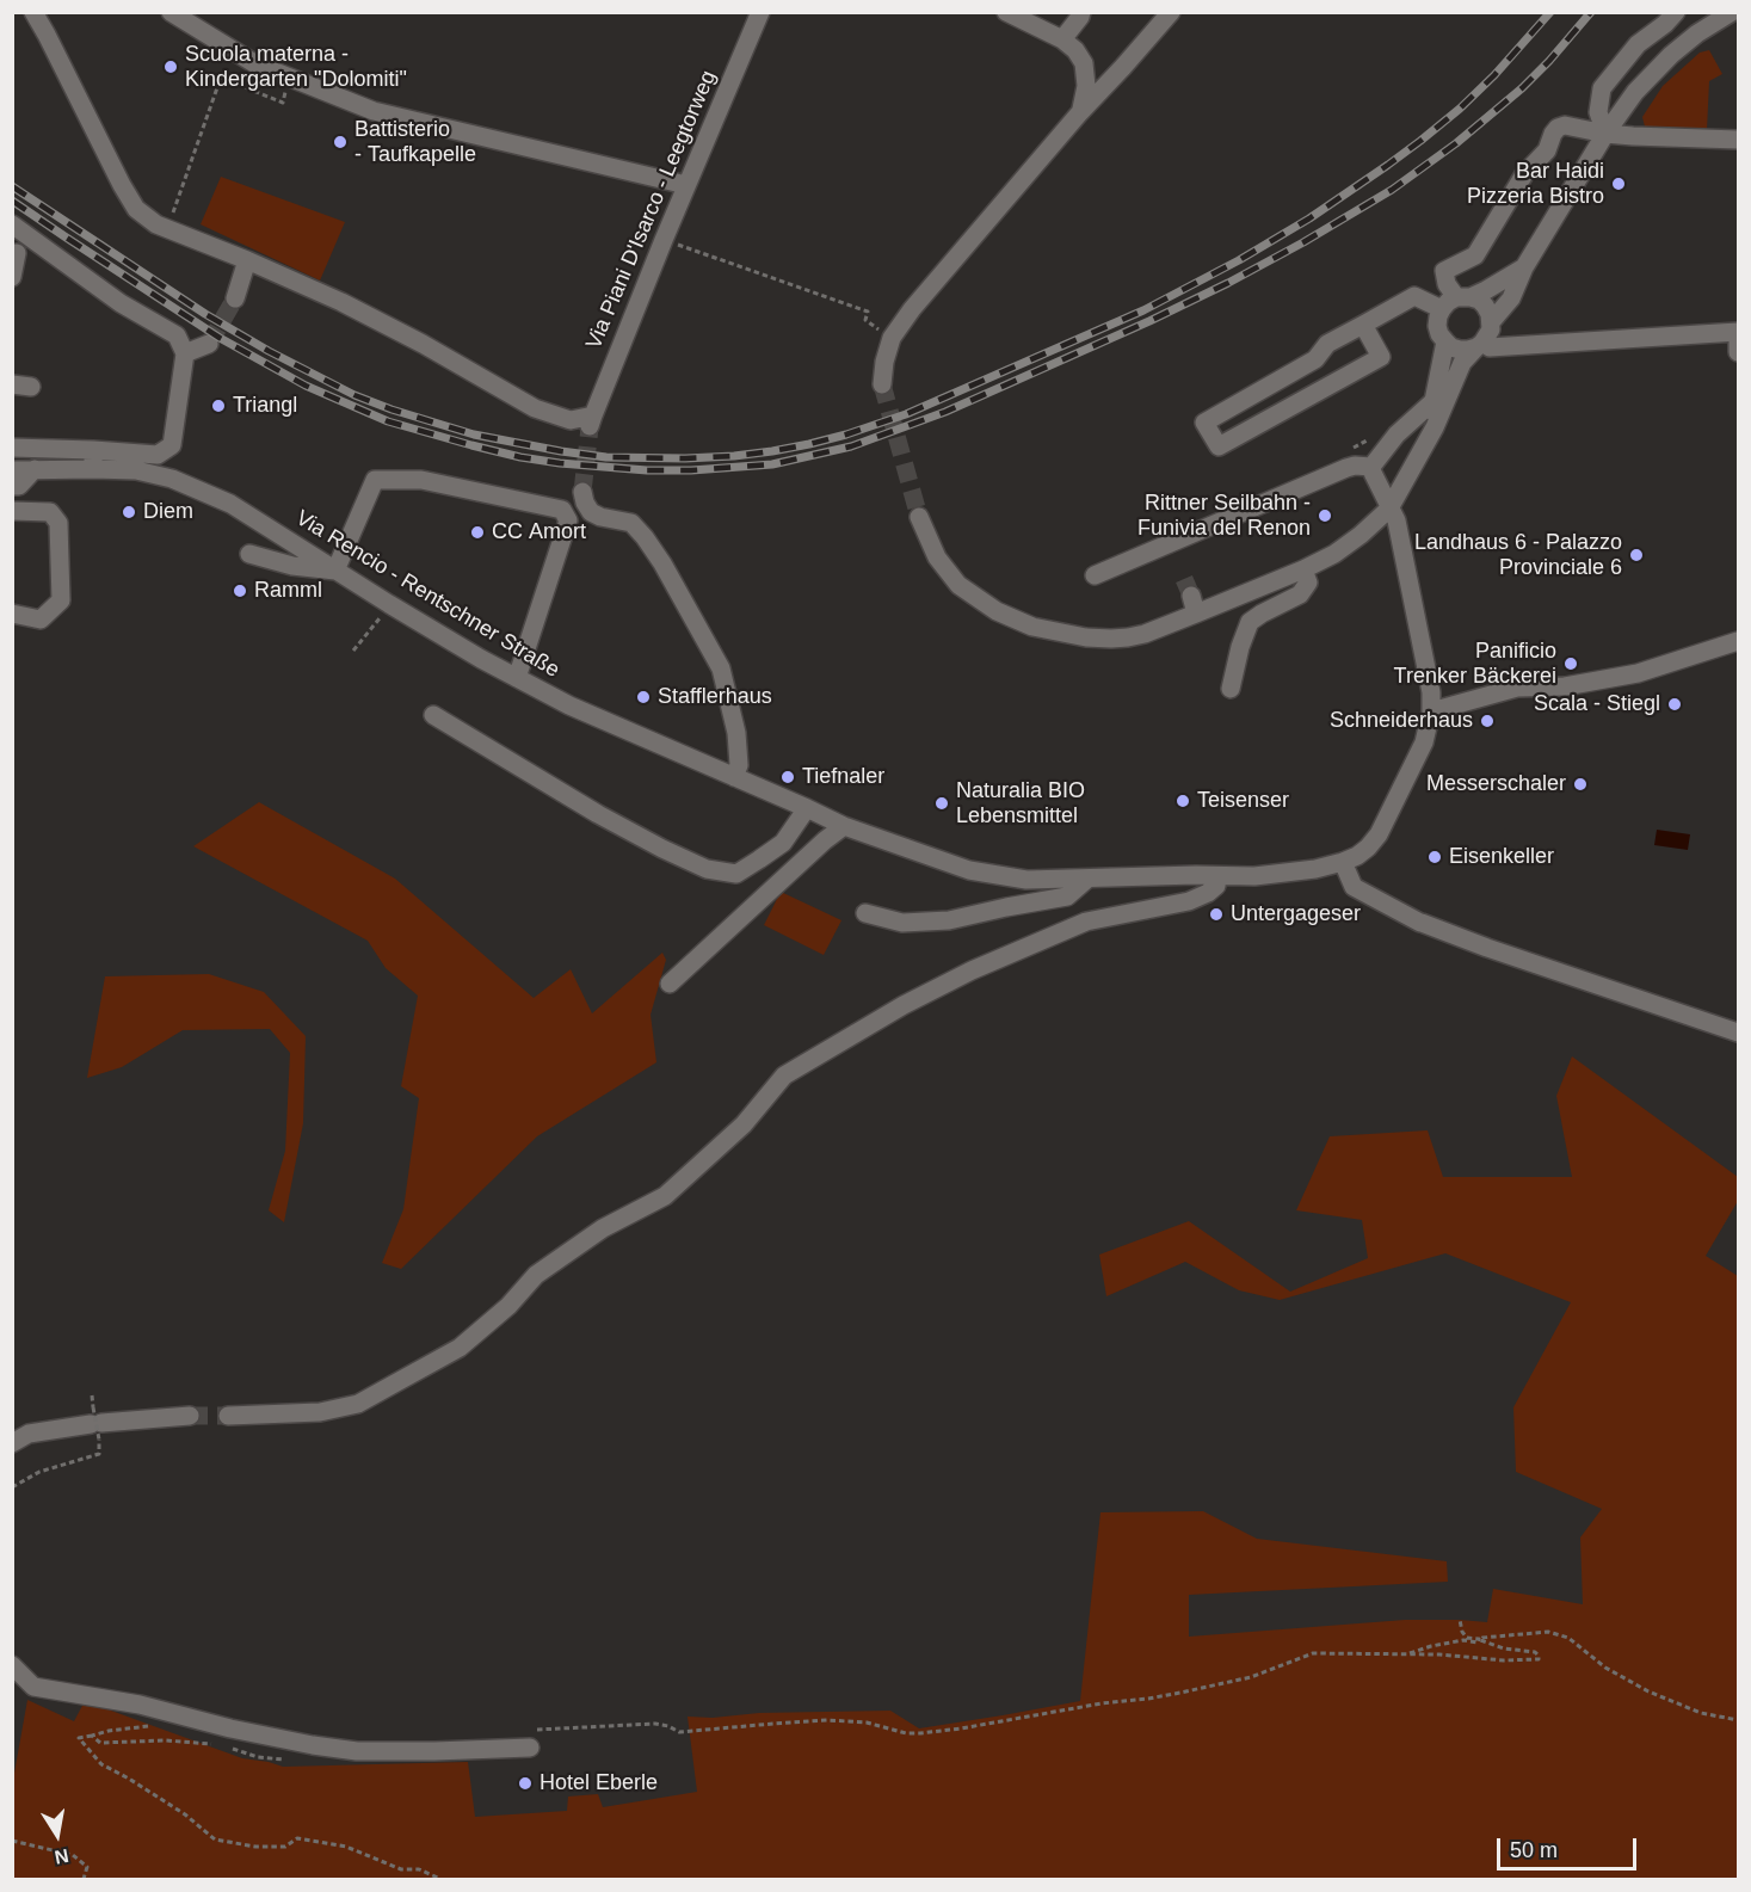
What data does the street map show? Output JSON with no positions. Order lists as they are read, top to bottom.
{
  "streets": {
    "street": ["Via Piani D'Isarco - Leegtorweg", "Via Rencio - Rentschner Straße"]
  },
  "places": [
    "Scuola materna - Kindergarten \"Dolomiti\"",
    "Battisterio - Taufkapelle",
    "Bar Haidi Pizzeria Bistro",
    "Triangl",
    "Diem",
    "Rittner Seilbahn - Funivia del Renon",
    "CC Amort",
    "Landhaus 6 - Palazzo Provinciale 6",
    "Ramml",
    "Panificio Trenker Bäckerei",
    "Stafflerhaus",
    "Scala - Stiegl",
    "Schneiderhaus",
    "Tiefnaler",
    "Messerschaler",
    "Teisenser",
    "Naturalia BIO Lebensmittel",
    "Eisenkeller",
    "Untergageser",
    "Hotel Eberle"
  ],
  "scale_bar": "50 m",
  "north": "bottom"
}
